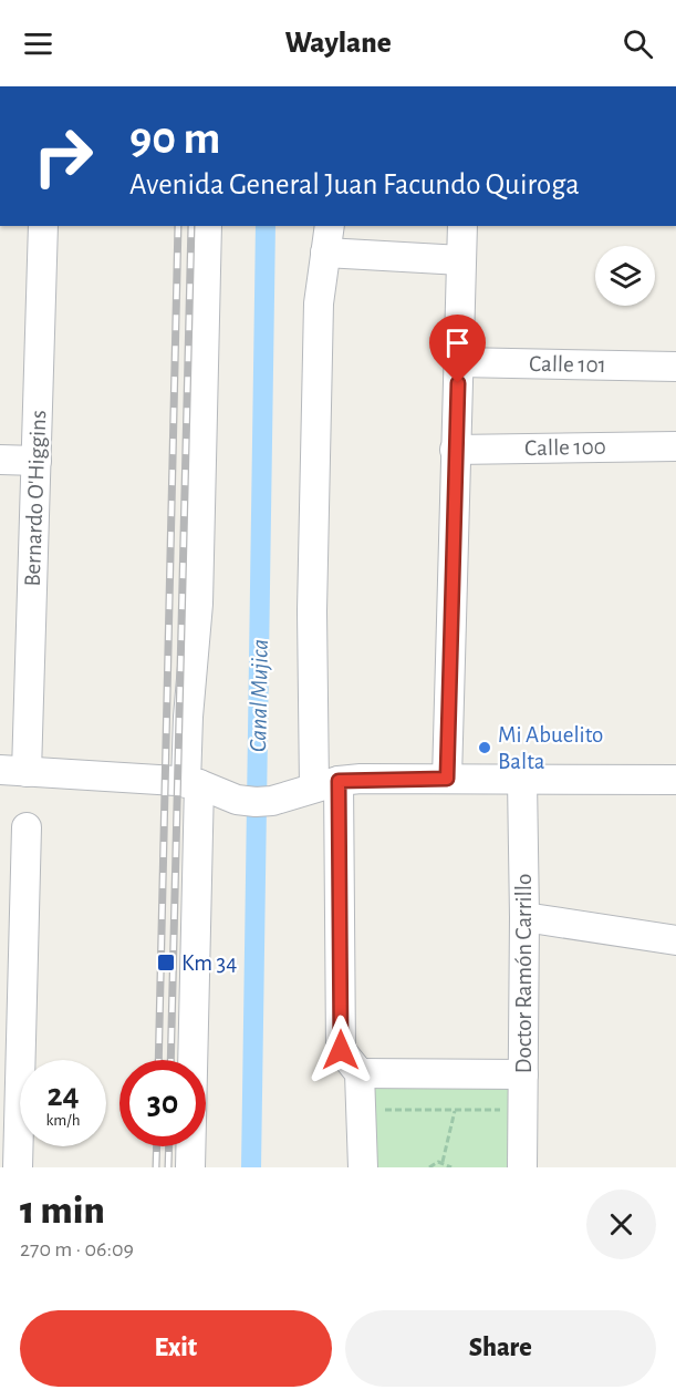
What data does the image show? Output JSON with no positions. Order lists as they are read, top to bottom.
{
  "streets": {
    "street": [
      "Calle 101",
      "Calle 100",
      "Bernardo O'Higgins",
      "Doctor Ramón Carrillo"
    ]
  },
  "water": ["Canal Mujica"],
  "places": {
    "other": ["Mi Abuelito Balta"],
    "transit": ["Km 34"]
  },
  "page": {
    "header": "Waylane",
    "turn": ["90 m", "Avenida General Juan Facundo Quiroga"],
    "speed": "24 km/h",
    "limit": "30",
    "heading": ["1 min", "270 m · 06:09"],
    "buttons": ["Exit", "Share"]
  }
}
